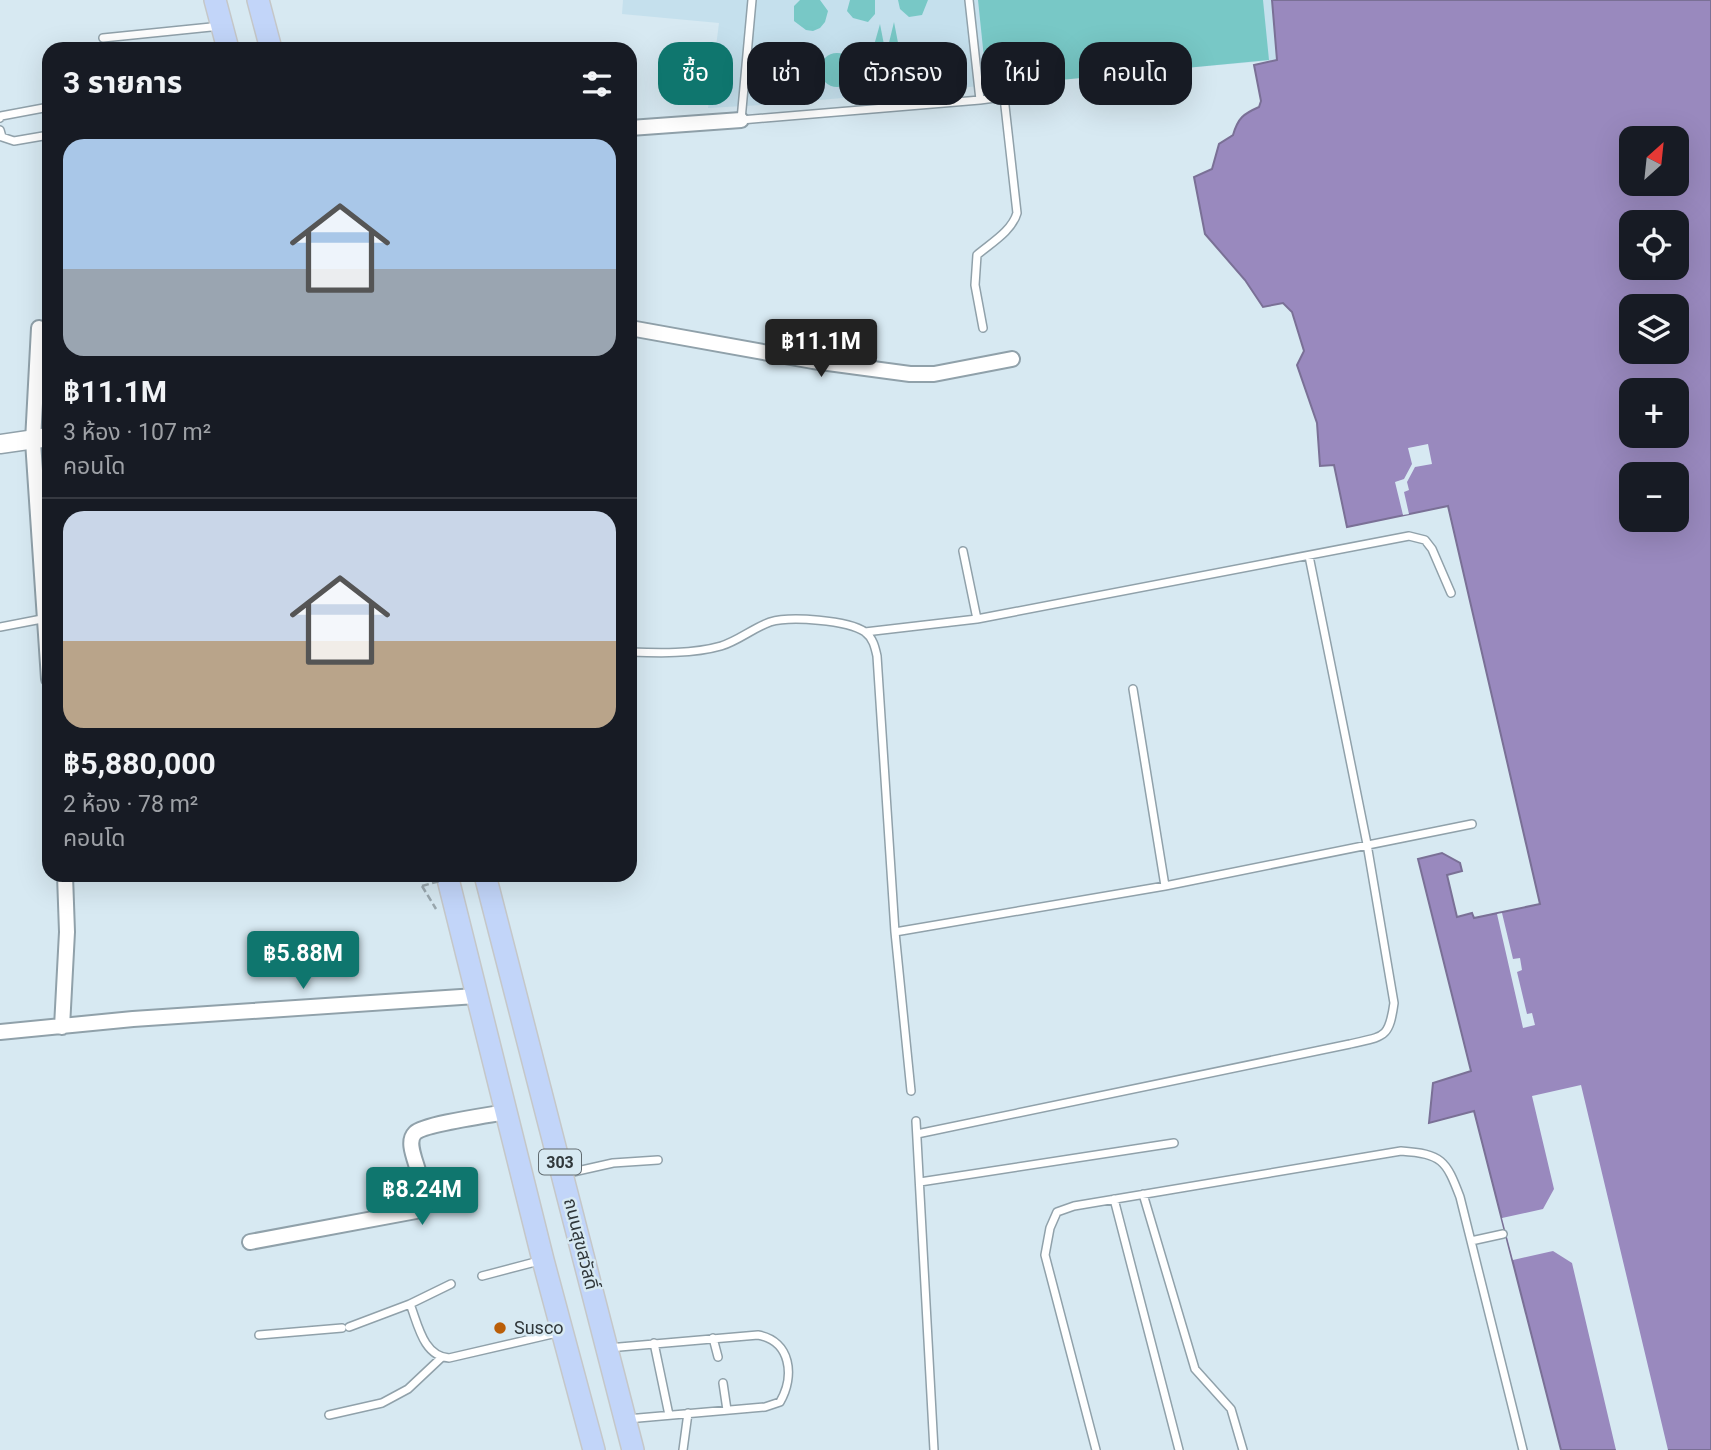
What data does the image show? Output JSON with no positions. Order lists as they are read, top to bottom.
{
  "streets": {
    "main road": ["303", "ถนนสุขสวัสดิ์"]
  },
  "places": ["Susco"],
  "north": "top right",
  "page": {
    "chip": [
      "ซื้อ",
      "เช่า",
      "ตัวกรอง",
      "ใหม่",
      "คอนโด"
    ],
    "heading": "3 รายการ",
    "map_buttons": ["+", "−"],
    "list": [
      {
        "name": "฿11.1M",
        "note": "3 ห้อง · 107 m² · คอนโด"
      },
      {
        "name": "฿5,880,000",
        "note": "2 ห้อง · 78 m² · คอนโด"
      }
    ],
    "price": ["฿11.1M", "฿5.88M", "฿8.24M"]
  }
}
